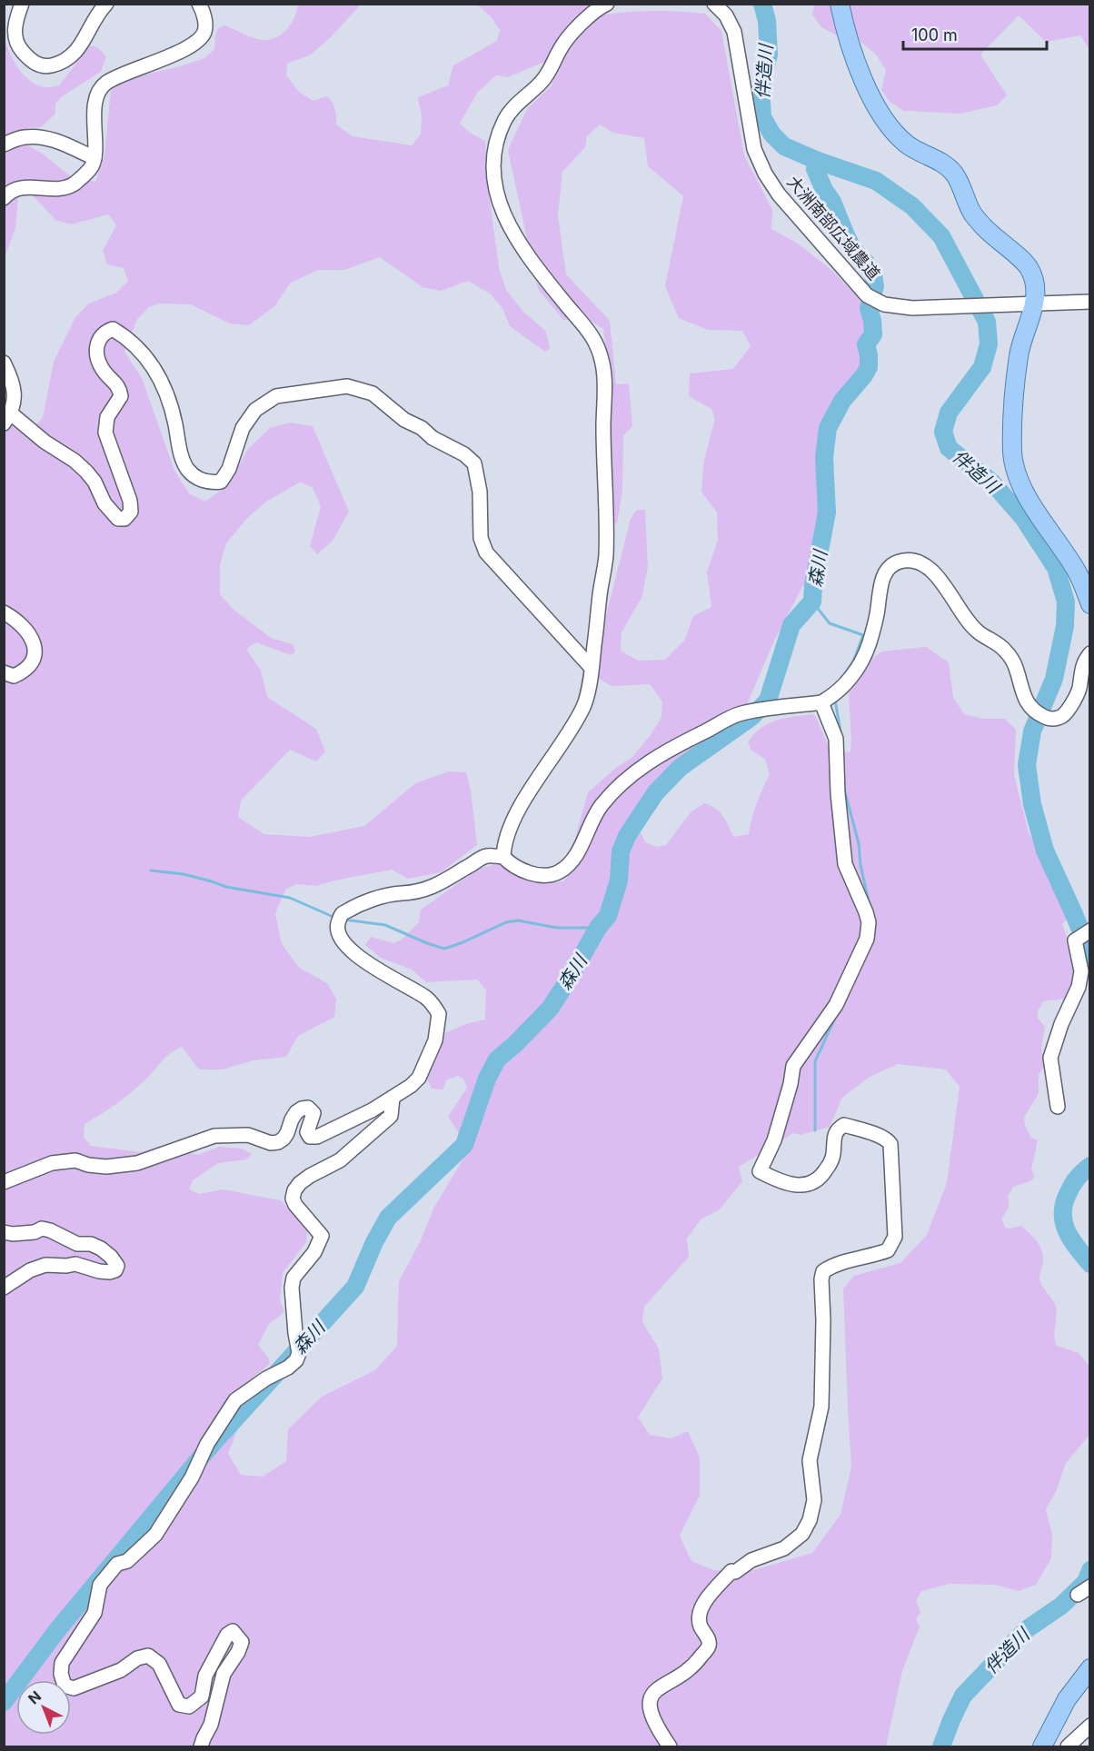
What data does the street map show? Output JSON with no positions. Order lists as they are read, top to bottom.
{
  "streets": {
    "street": ["大洲南部広域農道"]
  },
  "water": ["伴造川", "森川"],
  "scale_bar": "100 m",
  "north": "top left"
}
